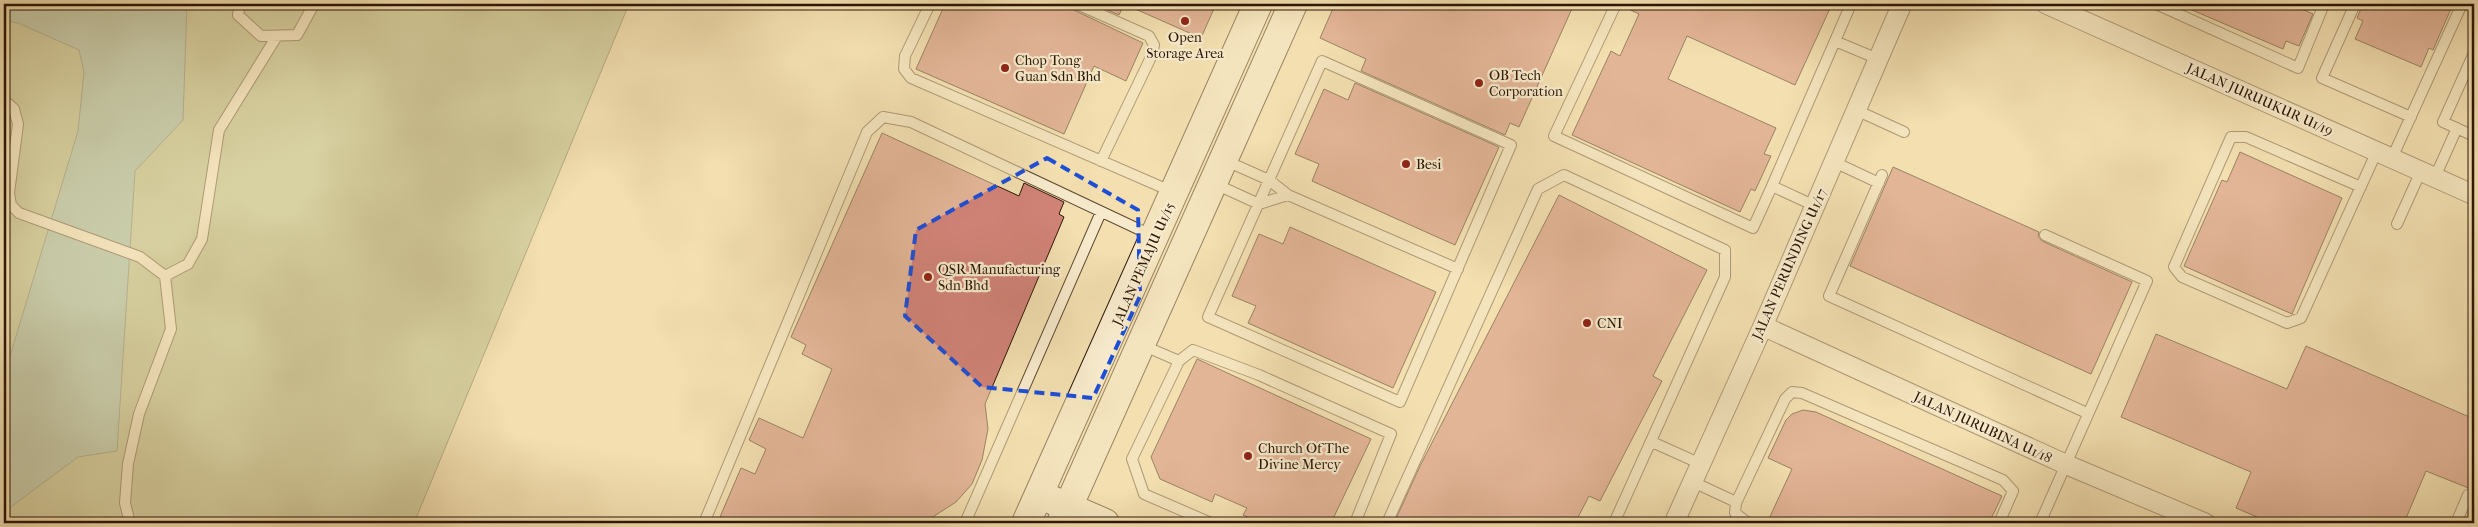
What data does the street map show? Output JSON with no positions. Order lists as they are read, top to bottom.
{
  "streets": {
    "street": [
      "JALAN JURUUKUR U1/19",
      "JALAN PEMAJU U1/15",
      "JALAN PERUNDING U1/17",
      "JALAN JURUBINA U1/18"
    ]
  },
  "crossings": [
    ["JALAN PERUNDING U1/17", "JALAN JURUBINA U1/18"]
  ],
  "places": [
    "Open Storage Area",
    "Chop Tong Guan Sdn Bhd",
    "OB Tech Corporation",
    "Besi",
    "QSR Manufacturing Sdn Bhd",
    "CNI",
    "Church Of The Divine Mercy"
  ]
}
